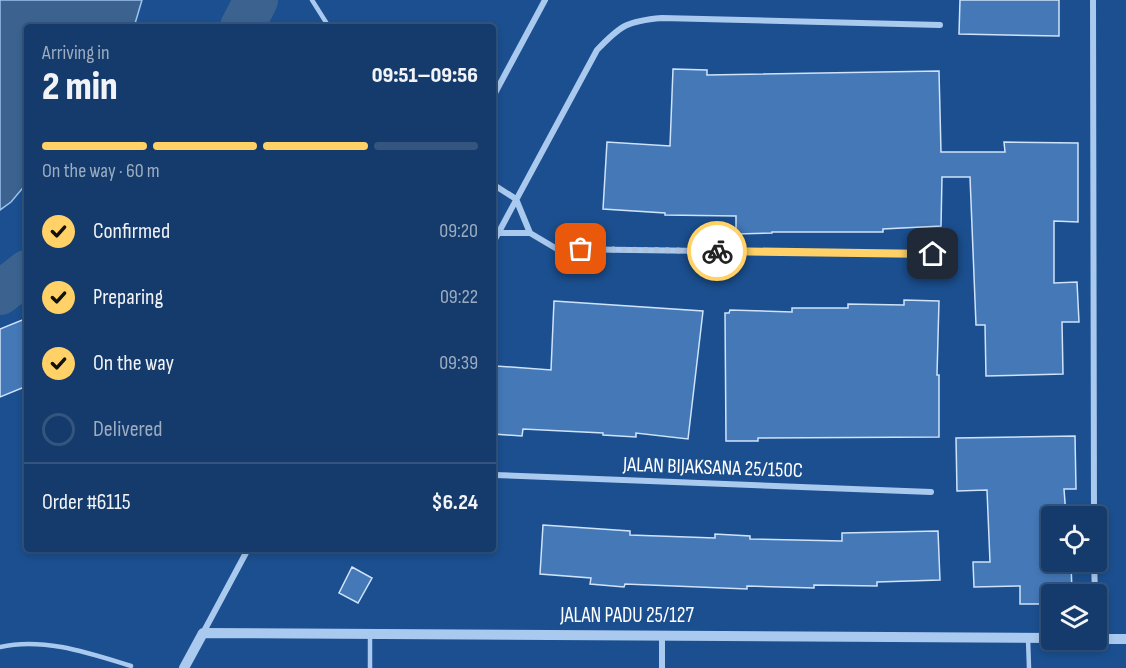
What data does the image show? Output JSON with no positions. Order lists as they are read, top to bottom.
{
  "streets": {
    "street": ["JALAN BIJAKSANA 25/150C", "JALAN PADU 25/127"]
  },
  "page": {
    "heading": ["2 min", "Arriving in", "09:51–09:56"],
    "panel": ["Order #6115", "$6.24"],
    "bar": "On the way · 60 m",
    "list": [
      ["Confirmed", "09:20"],
      ["Preparing", "09:22"],
      ["On the way", "09:39"],
      "Delivered"
    ]
  }
}
